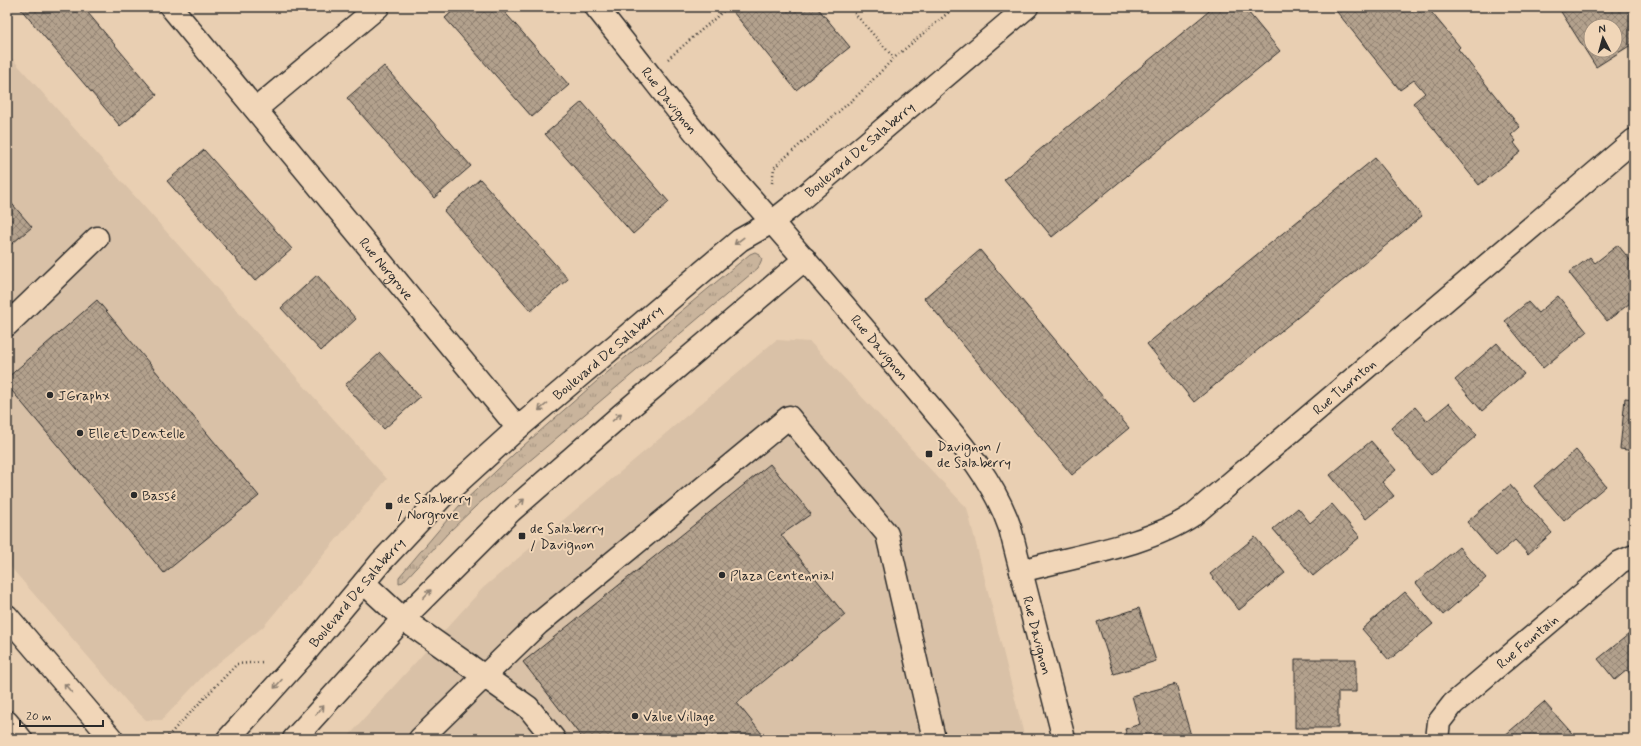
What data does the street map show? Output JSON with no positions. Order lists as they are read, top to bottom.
{
  "streets": {
    "street": [
      "Rue Davignon",
      "Boulevard De Salaberry",
      "Rue Norgrove",
      "Rue Thornton",
      "Rue Fountain"
    ]
  },
  "crossings": [
    ["Rue Davignon", "Boulevard De Salaberry"],
    ["Rue Davignon", "Rue Thornton"],
    ["Boulevard De Salaberry", "Rue Norgrove"]
  ],
  "places": {
    "other": [
      "JGraphx",
      "Elle et Dentelle",
      "Bassé",
      "Plaza Centennial",
      "Value Village"
    ],
    "transit": ["Davignon / de Salaberry", "de Salaberry / Norgrove", "de Salaberry / Davignon"]
  },
  "scale_bar": "20 m",
  "north": "top"
}
